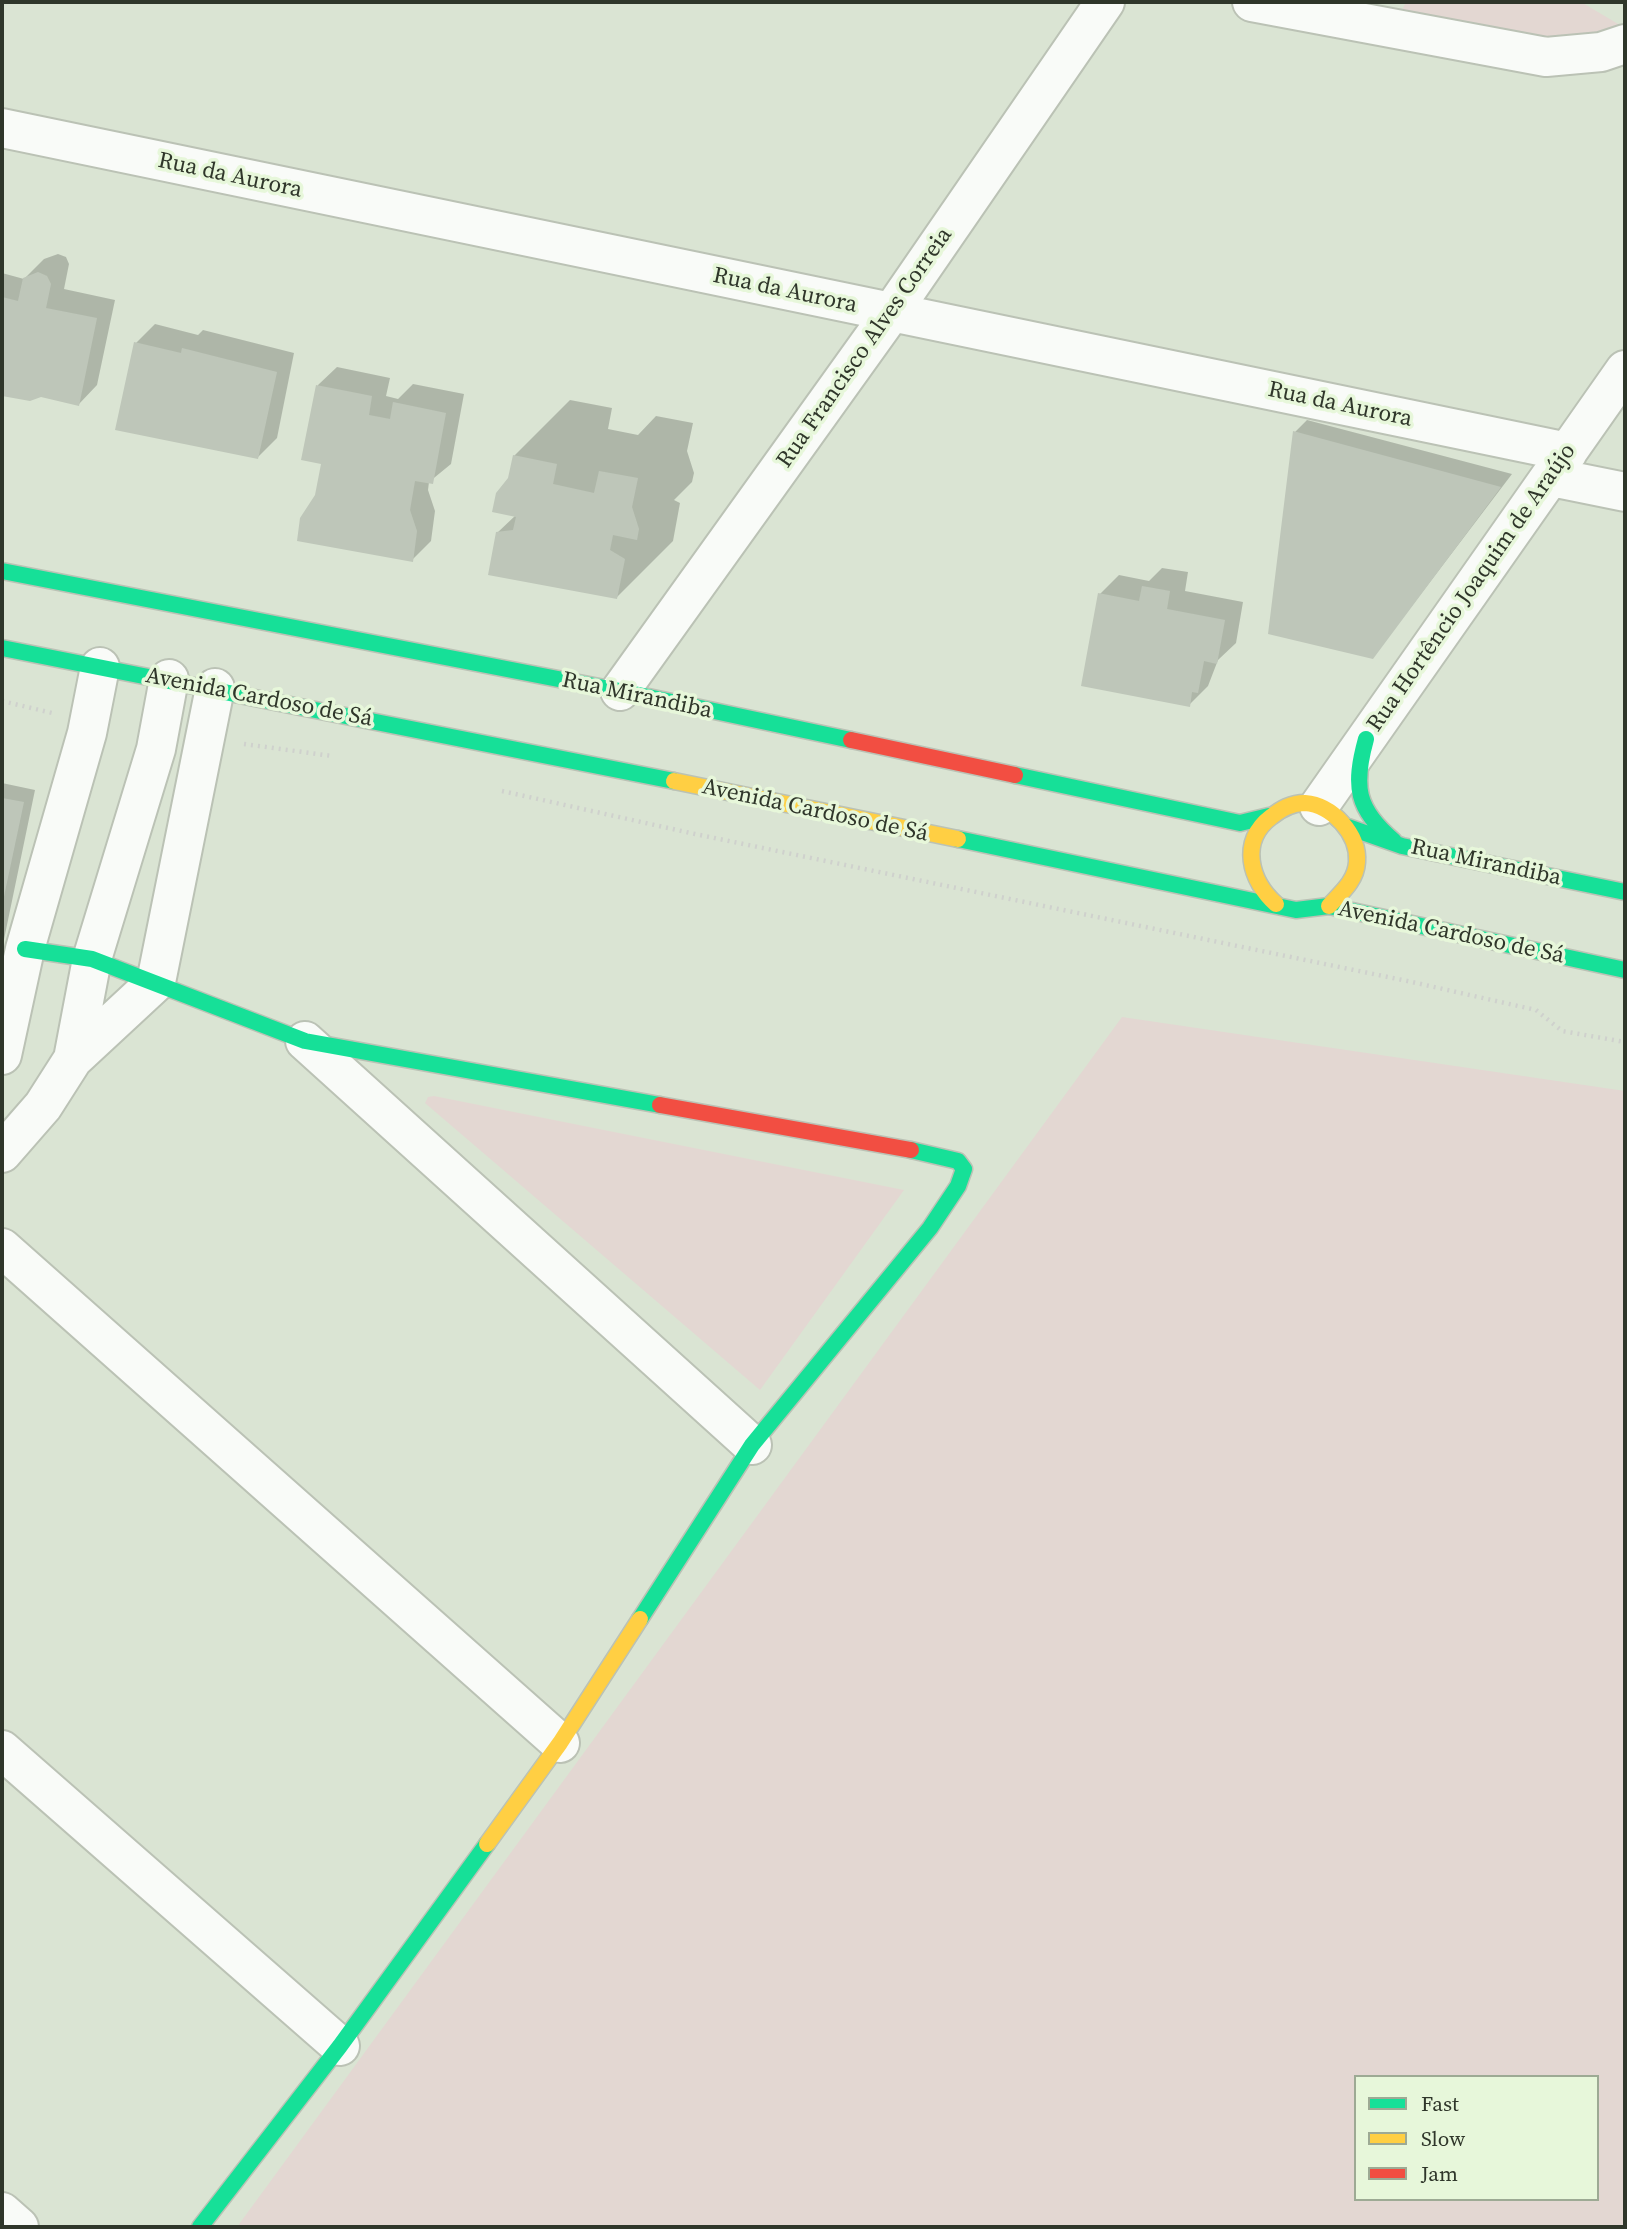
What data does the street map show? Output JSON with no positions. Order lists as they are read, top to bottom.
{
  "streets": {
    "main road": ["Rua Mirandiba", "Avenida Cardoso de Sá"],
    "street": ["Rua da Aurora", "Rua Francisco Alves Correia", "Rua Hortêncio Joaquim de Araújo"]
  },
  "crossings": [
    ["Rua da Aurora", "Rua Francisco Alves Correia"],
    ["Rua da Aurora", "Rua Hortêncio Joaquim de Araújo"],
    ["Rua Francisco Alves Correia", "Rua Mirandiba"],
    ["Rua Hortêncio Joaquim de Araújo", "Rua Mirandiba"],
    ["Rua Hortêncio Joaquim de Araújo", "Avenida Cardoso de Sá"],
    ["Rua Mirandiba", "Avenida Cardoso de Sá"]
  ],
  "legend": ["Fast", "Slow", "Jam"]
}
